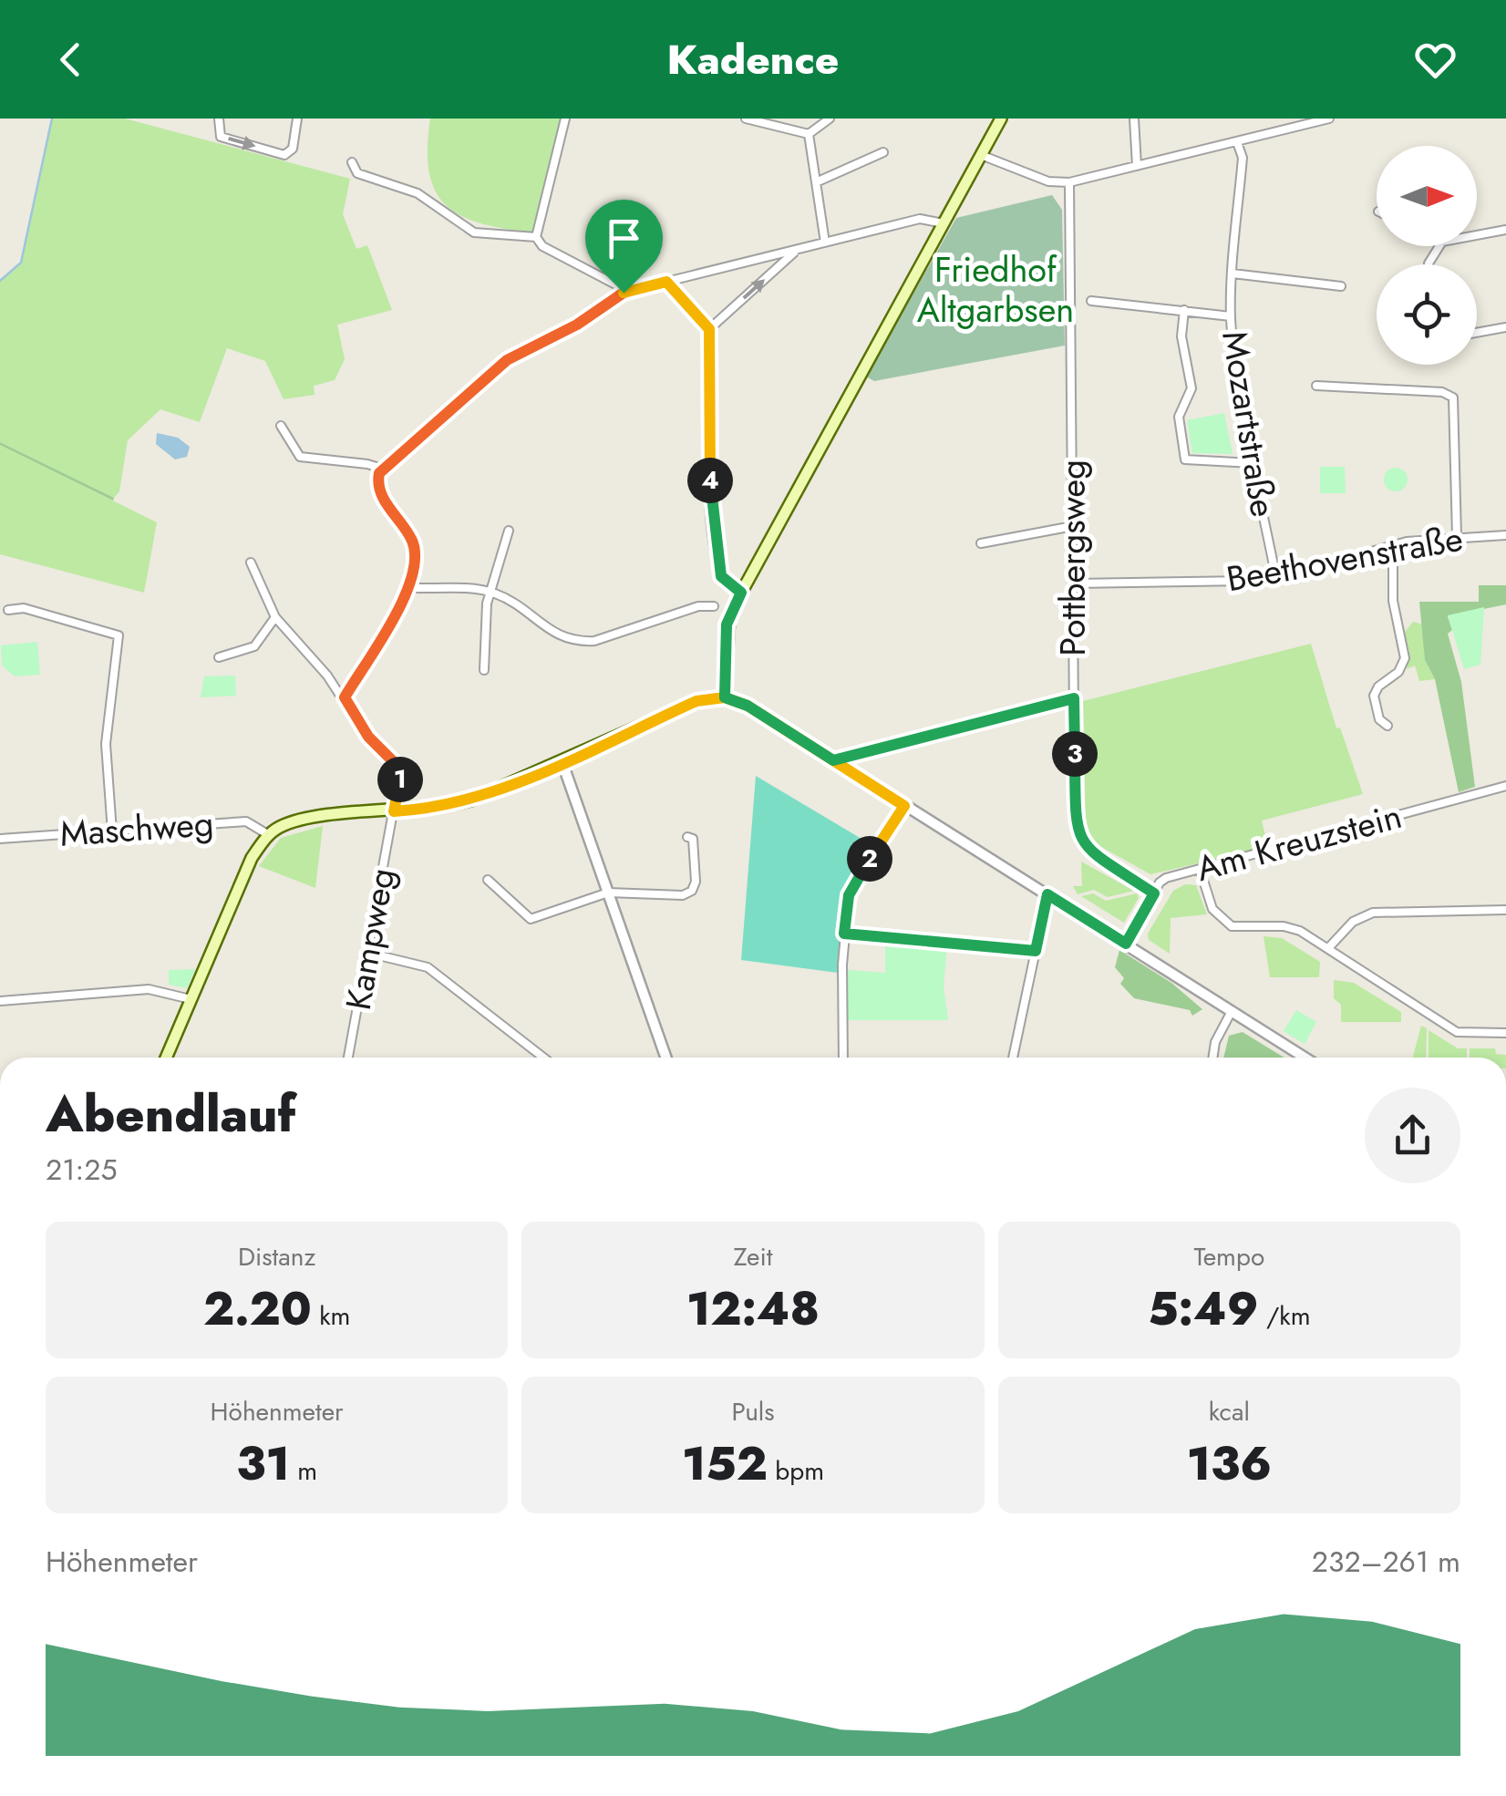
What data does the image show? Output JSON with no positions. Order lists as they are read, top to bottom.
{
  "streets": {
    "street": [
      "Mozartstraße",
      "Pottbergsweg",
      "Beethovenstraße",
      "Maschweg",
      "Am Kreuzstein",
      "Kampweg"
    ]
  },
  "crossings": [
    ["Mozartstraße", "Beethovenstraße"],
    ["Pottbergsweg", "Beethovenstraße"],
    ["Pottbergsweg", "Am Kreuzstein"]
  ],
  "parks": ["Friedhof Altgarbsen"],
  "north": "right",
  "page": {
    "header": "Kadence",
    "pins": [
      "4",
      "3",
      "1",
      "2"
    ],
    "heading": ["Abendlauf", "21:25"],
    "stats": [
      ["Distanz", "2.20 km"],
      ["Zeit", "12:48"],
      ["Tempo", "5:49 /km"],
      ["Höhenmeter", "31 m"],
      ["Puls", "152 bpm"],
      ["kcal", "136"]
    ],
    "chart": ["Höhenmeter", "232–261 m"]
  }
}
